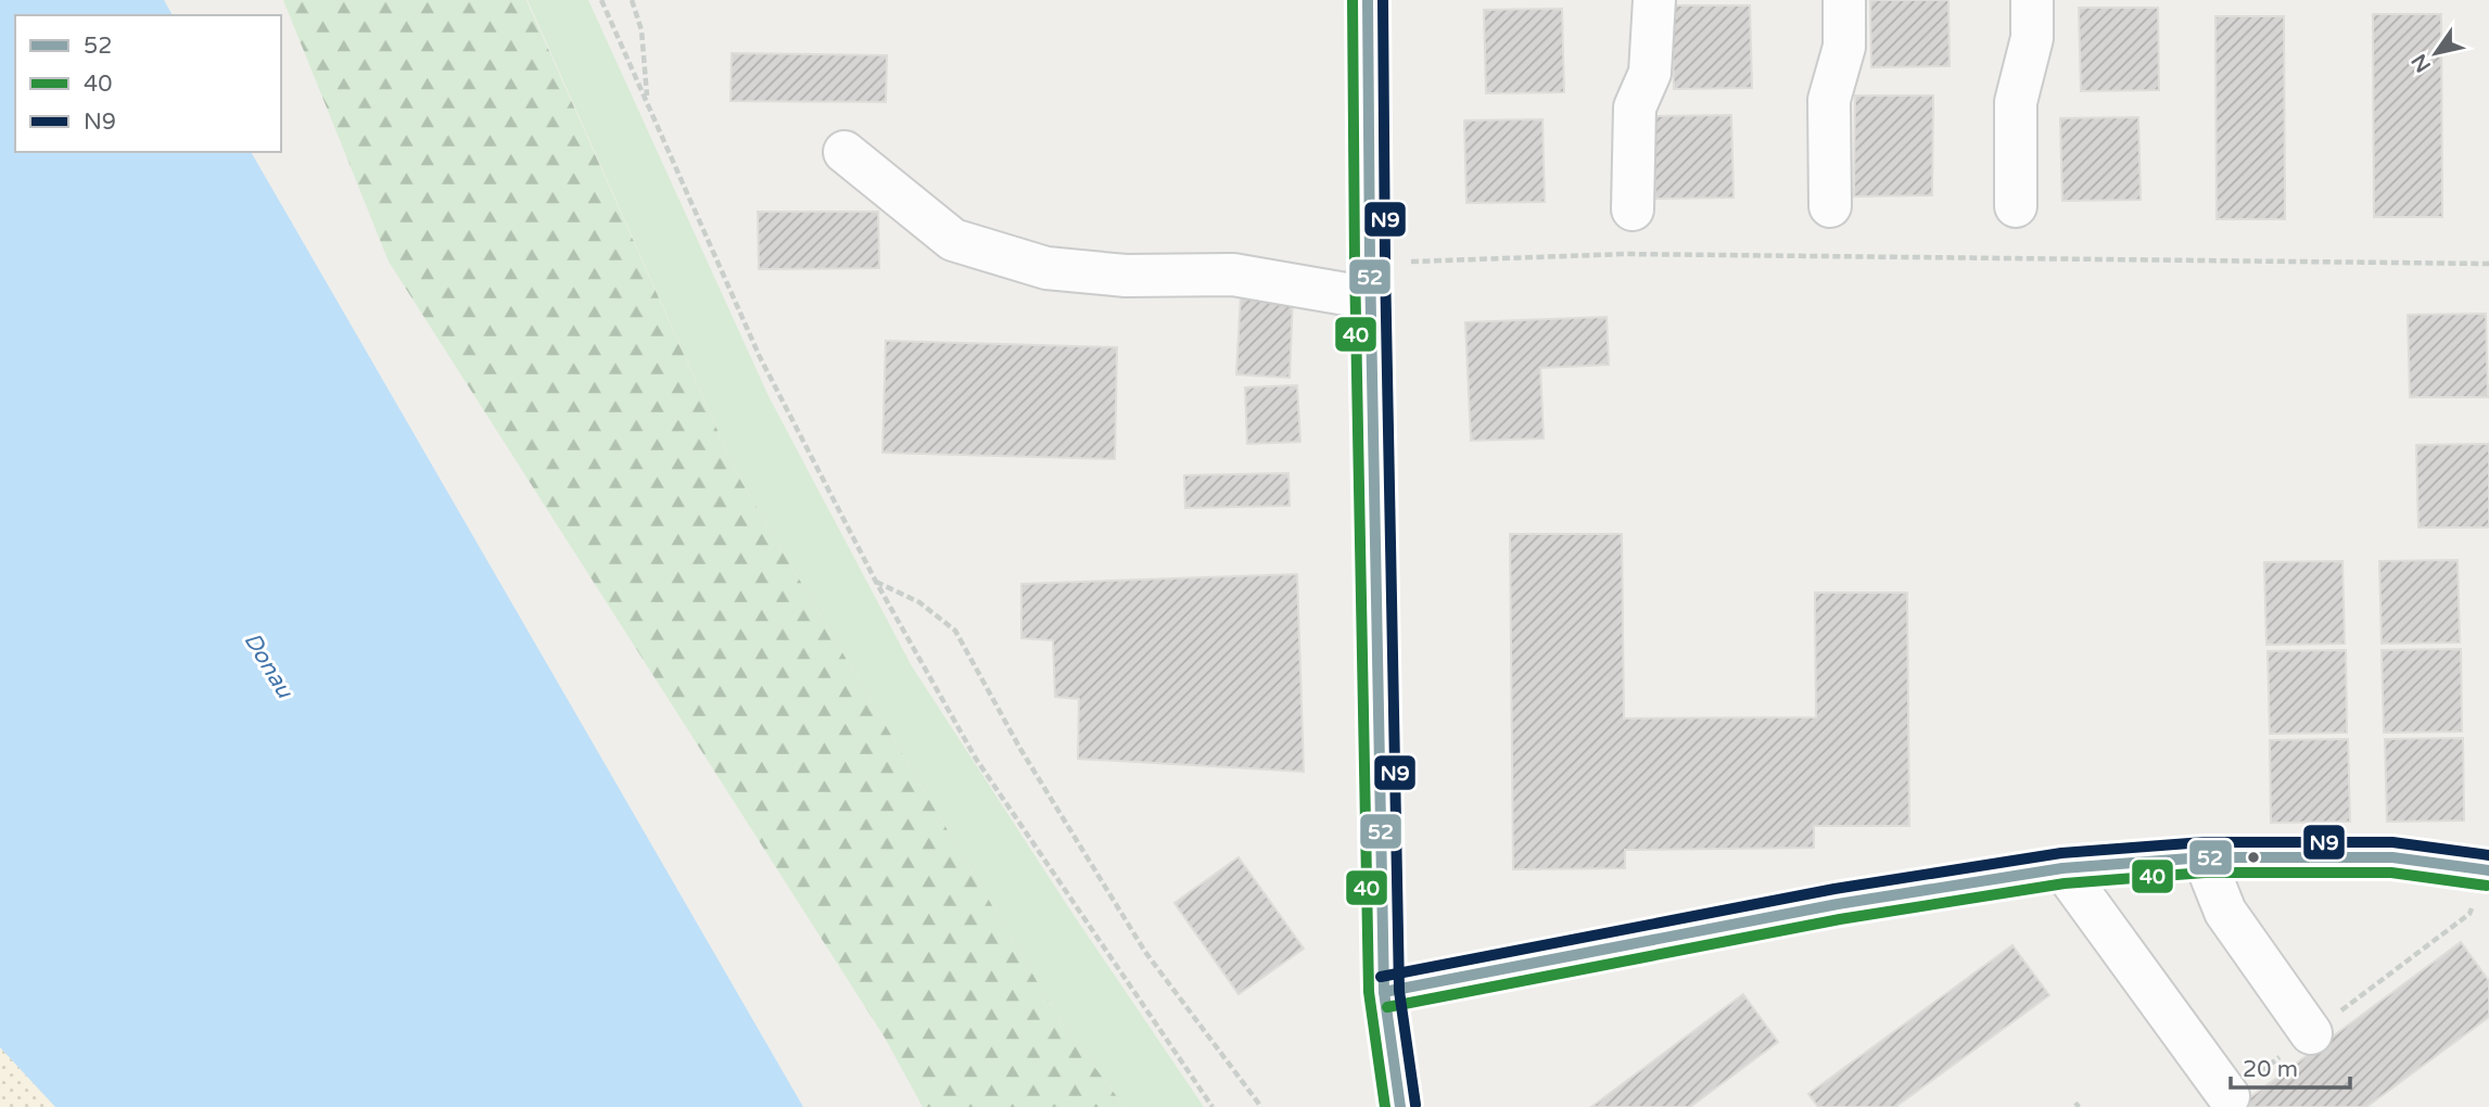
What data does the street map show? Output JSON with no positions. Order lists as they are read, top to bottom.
{
  "water": ["Donau"],
  "lines": ["transit line 52", "transit line 40", "transit line N9"],
  "legend": ["52", "40", "N9"],
  "scale_bar": "20 m",
  "north": "bottom left"
}
